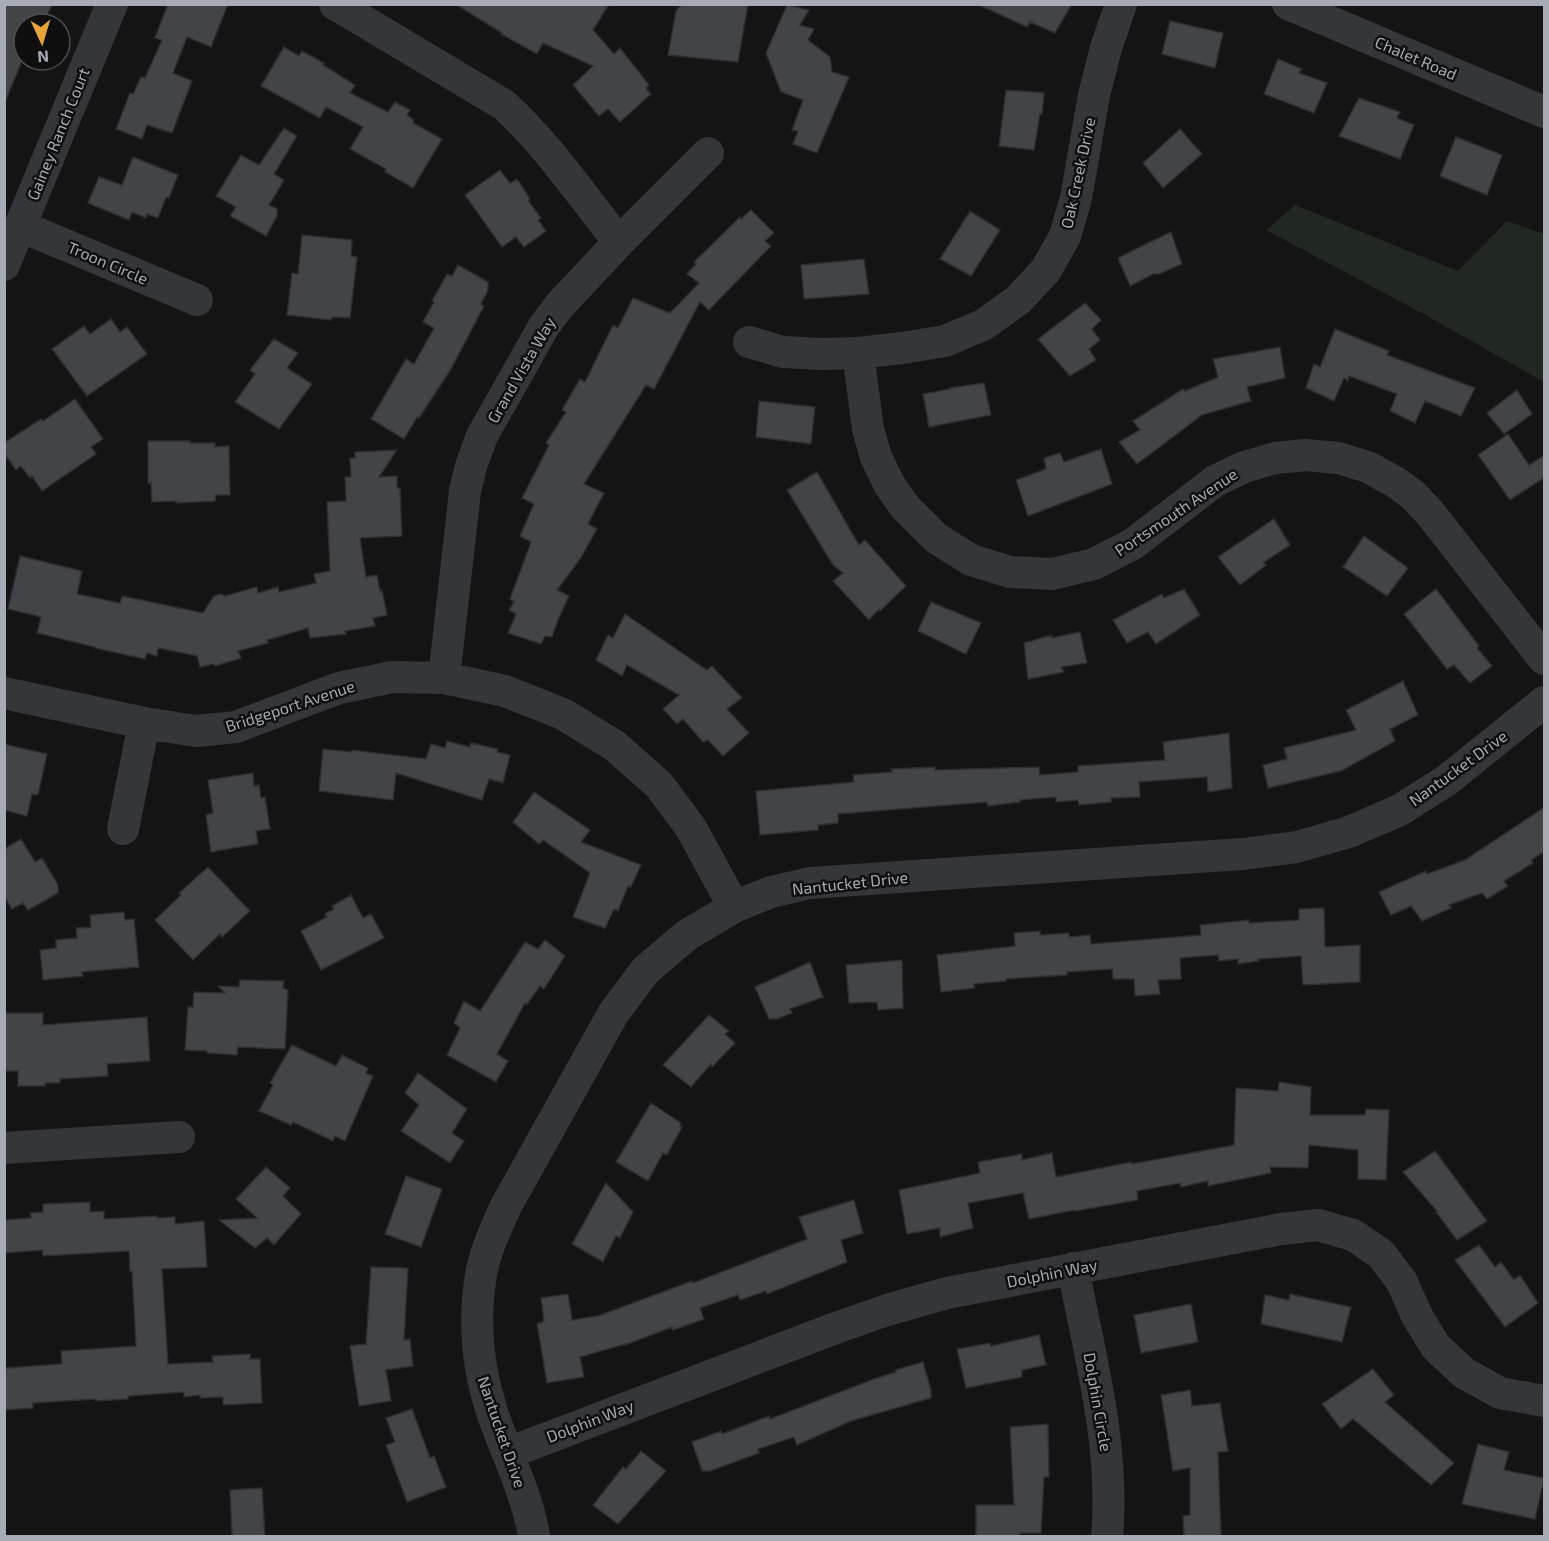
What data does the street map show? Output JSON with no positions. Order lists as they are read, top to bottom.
{
  "streets": {
    "street": [
      "Chalet Road",
      "Gainey Ranch Court",
      "Oak Creek Drive",
      "Troon Circle",
      "Grand Vista Way",
      "Portsmouth Avenue",
      "Bridgeport Avenue",
      "Nantucket Drive",
      "Dolphin Way",
      "Dolphin Circle"
    ]
  },
  "crossings": [
    ["Gainey Ranch Court", "Troon Circle"],
    ["Oak Creek Drive", "Portsmouth Avenue"],
    ["Grand Vista Way", "Bridgeport Avenue"],
    ["Bridgeport Avenue", "Nantucket Drive"],
    ["Nantucket Drive", "Dolphin Way"],
    ["Dolphin Way", "Dolphin Circle"]
  ],
  "north": "bottom"
}
